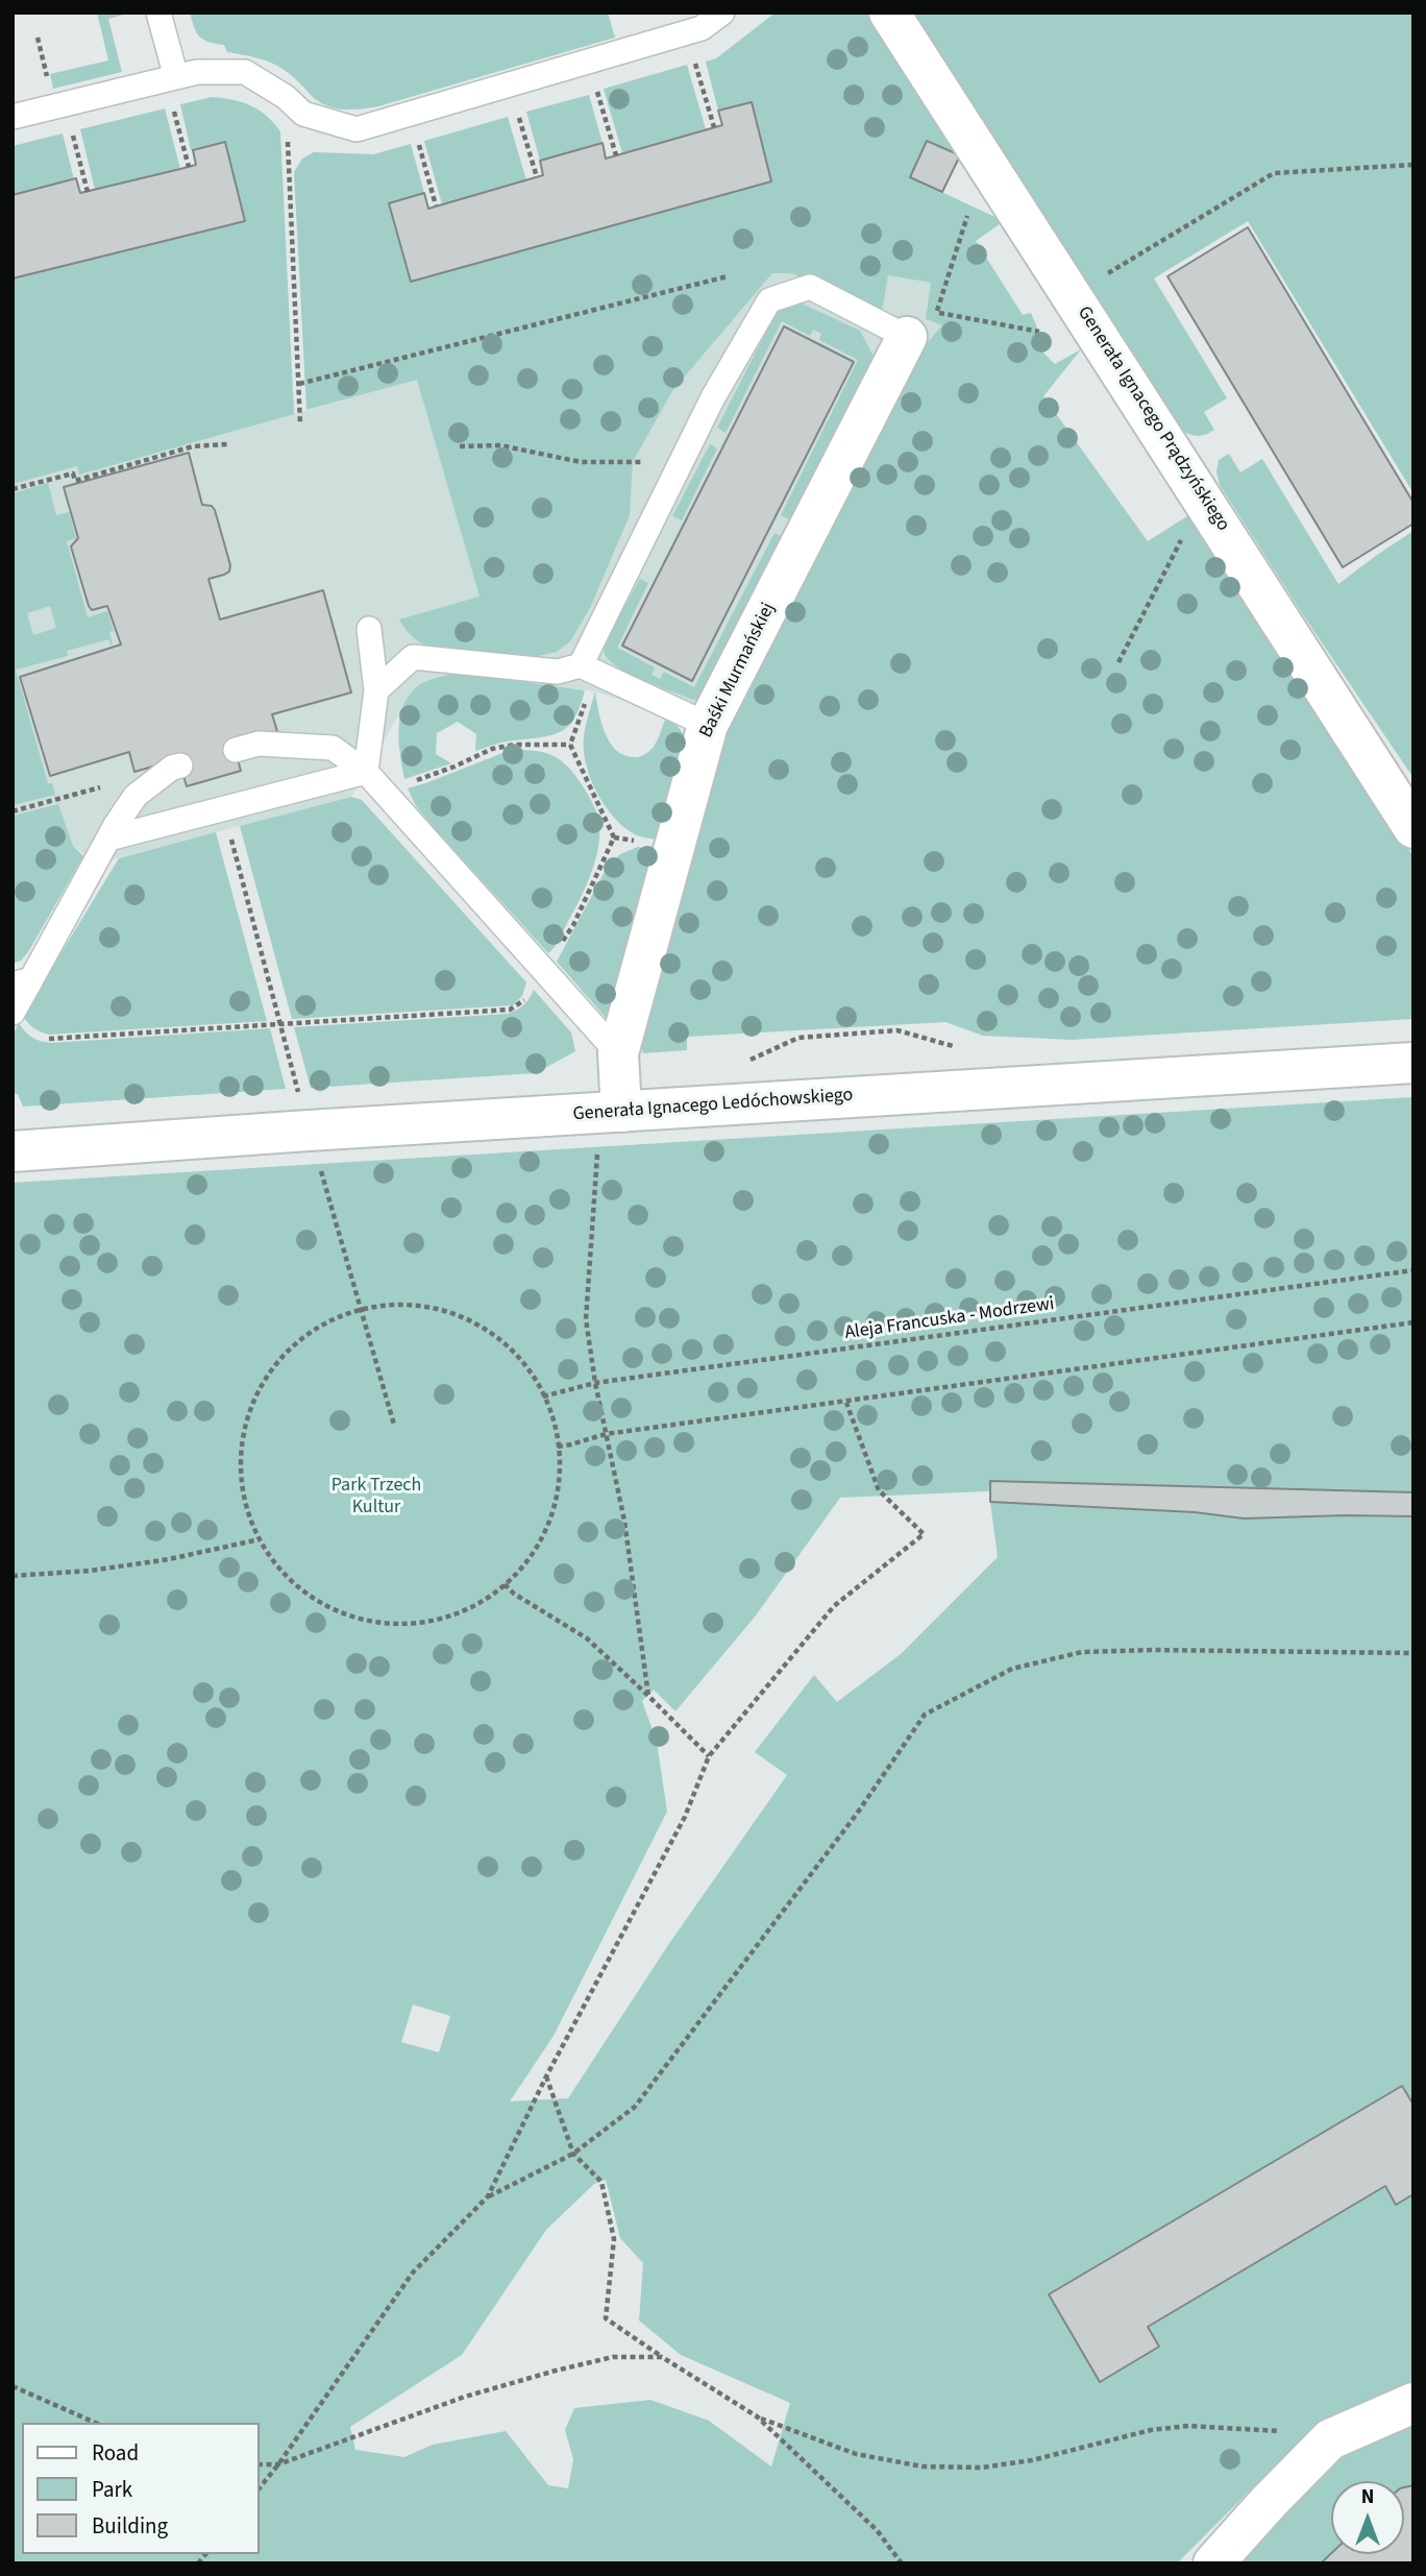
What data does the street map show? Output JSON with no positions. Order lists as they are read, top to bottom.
{
  "streets": {
    "street": ["Generała Ignacego Prądzyńskiego", "Baśki Murmańskiej", "Generała Ignacego Ledóchowskiego"],
    "path": ["Aleja Francuska - Modrzewi"]
  },
  "crossings": [
    ["Baśki Murmańskiej", "Generała Ignacego Ledóchowskiego"]
  ],
  "parks": ["Park Trzech Kultur"],
  "legend": ["Road", "Park", "Building"],
  "north": "top"
}
